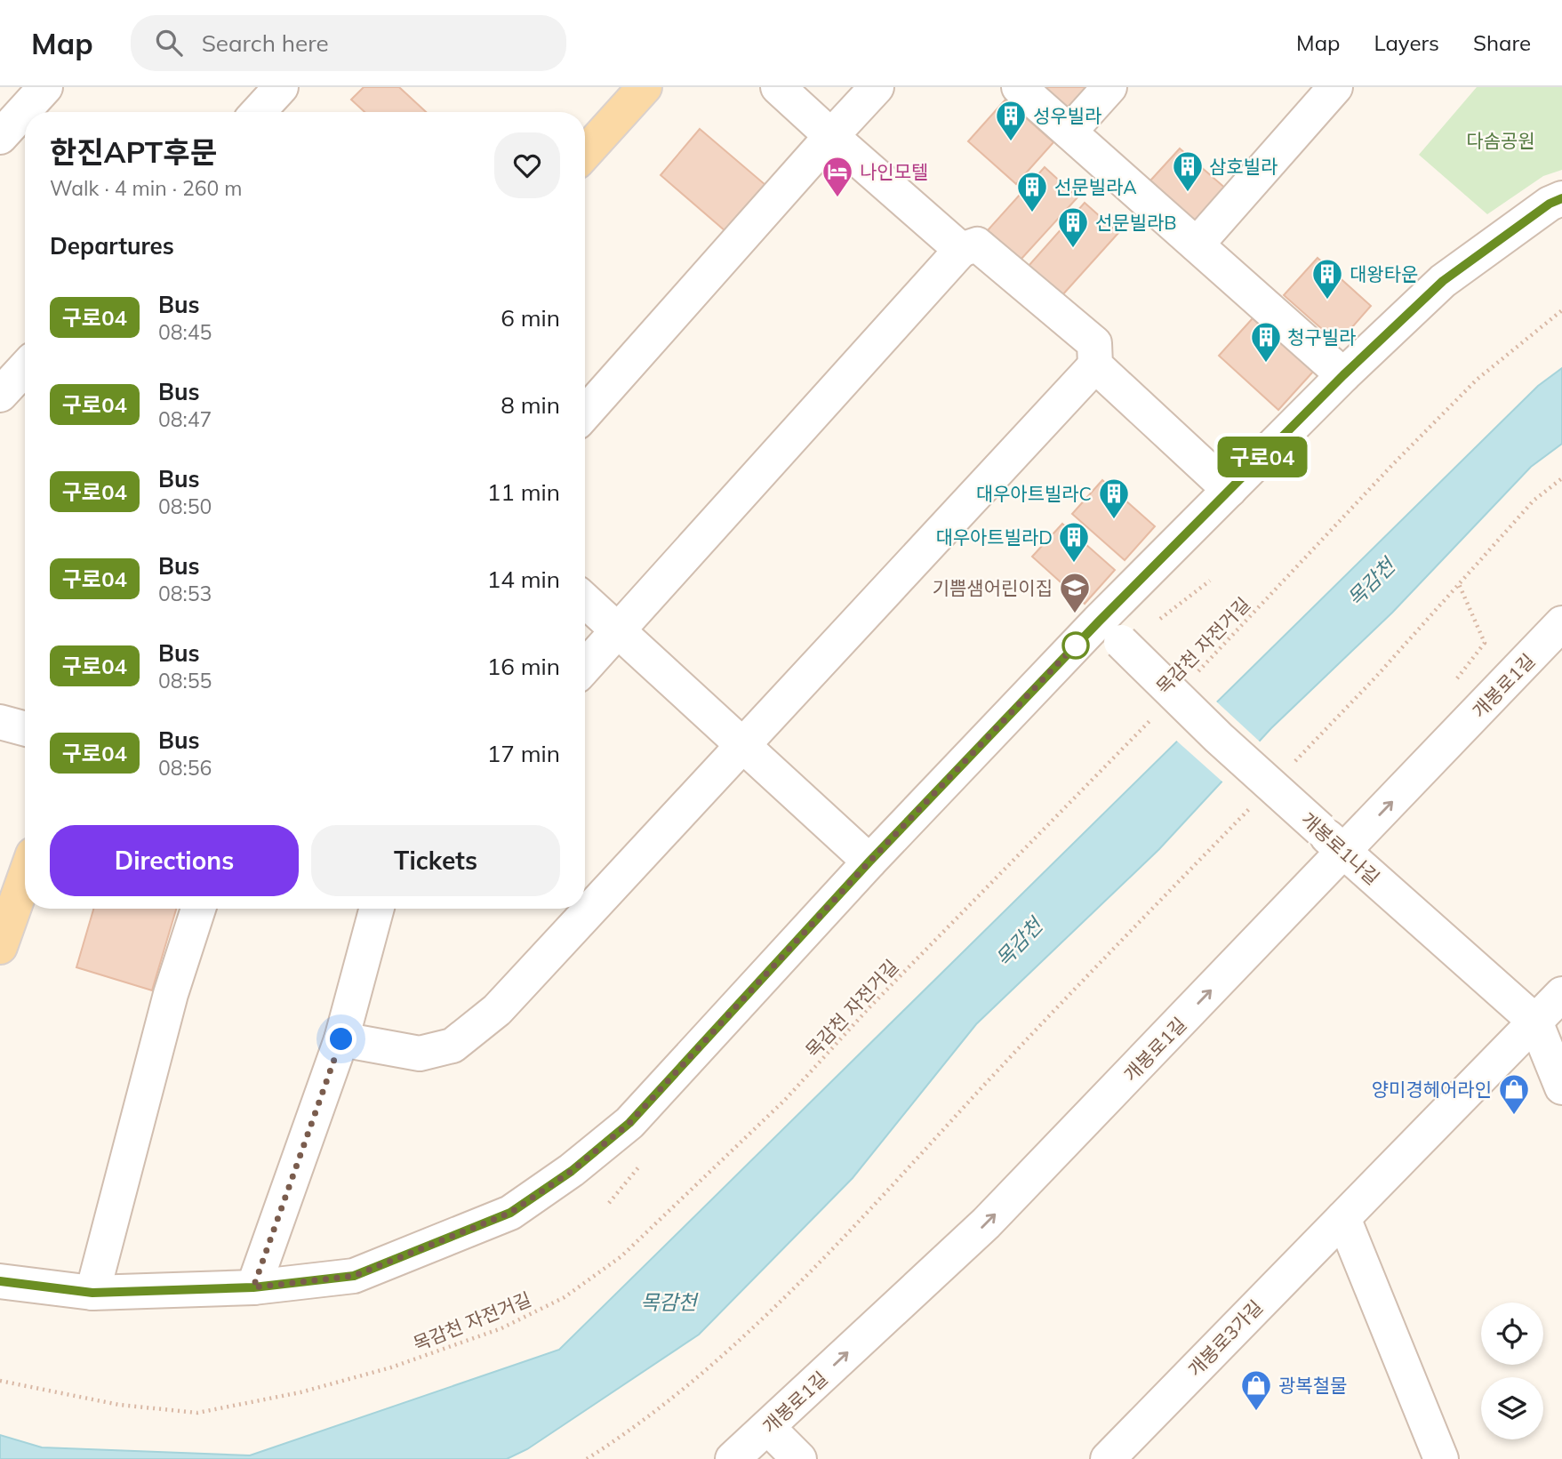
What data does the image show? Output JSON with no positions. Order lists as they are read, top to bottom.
{
  "streets": {
    "street": ["개봉로1길", "개봉로1나길", "개봉로3가길"],
    "path": ["목감천 자전거길"]
  },
  "crossings": [
    ["개봉로1길", "개봉로1나길"],
    ["개봉로1나길", "개봉로3가길"]
  ],
  "one_way": ["개봉로1길"],
  "water": ["목감천"],
  "parks": ["다솜공원"],
  "places": {
    "building": [
      "성우빌라",
      "삼호빌라",
      "선문빌라A",
      "선문빌라B",
      "대왕타운",
      "청구빌라",
      "대우아트빌라C",
      "대우아트빌라D"
    ],
    "hotel": ["나인모텔"],
    "school or university": ["기쁨샘어린이집"],
    "shop": ["양미경헤어라인", "광복철물"]
  },
  "lines": ["bus line 구로04"],
  "page": {
    "header": "Map",
    "search": "Search here",
    "nav": ["Map", "Layers", "Share"],
    "on_map": "구로04",
    "heading": [
      ["한진APT후문", "Walk · 4 min · 260 m"],
      "Departures"
    ],
    "list": [
      {
        "mark": "구로04",
        "name": "Bus",
        "note": "08:45",
        "value": "6 min"
      },
      {
        "mark": "구로04",
        "name": "Bus",
        "note": "08:47",
        "value": "8 min"
      },
      {
        "mark": "구로04",
        "name": "Bus",
        "note": "08:50",
        "value": "11 min"
      },
      {
        "mark": "구로04",
        "name": "Bus",
        "note": "08:53",
        "value": "14 min"
      },
      {
        "mark": "구로04",
        "name": "Bus",
        "note": "08:55",
        "value": "16 min"
      },
      {
        "mark": "구로04",
        "name": "Bus",
        "note": "08:56",
        "value": "17 min"
      }
    ],
    "buttons": ["Directions", "Tickets"]
  }
}
